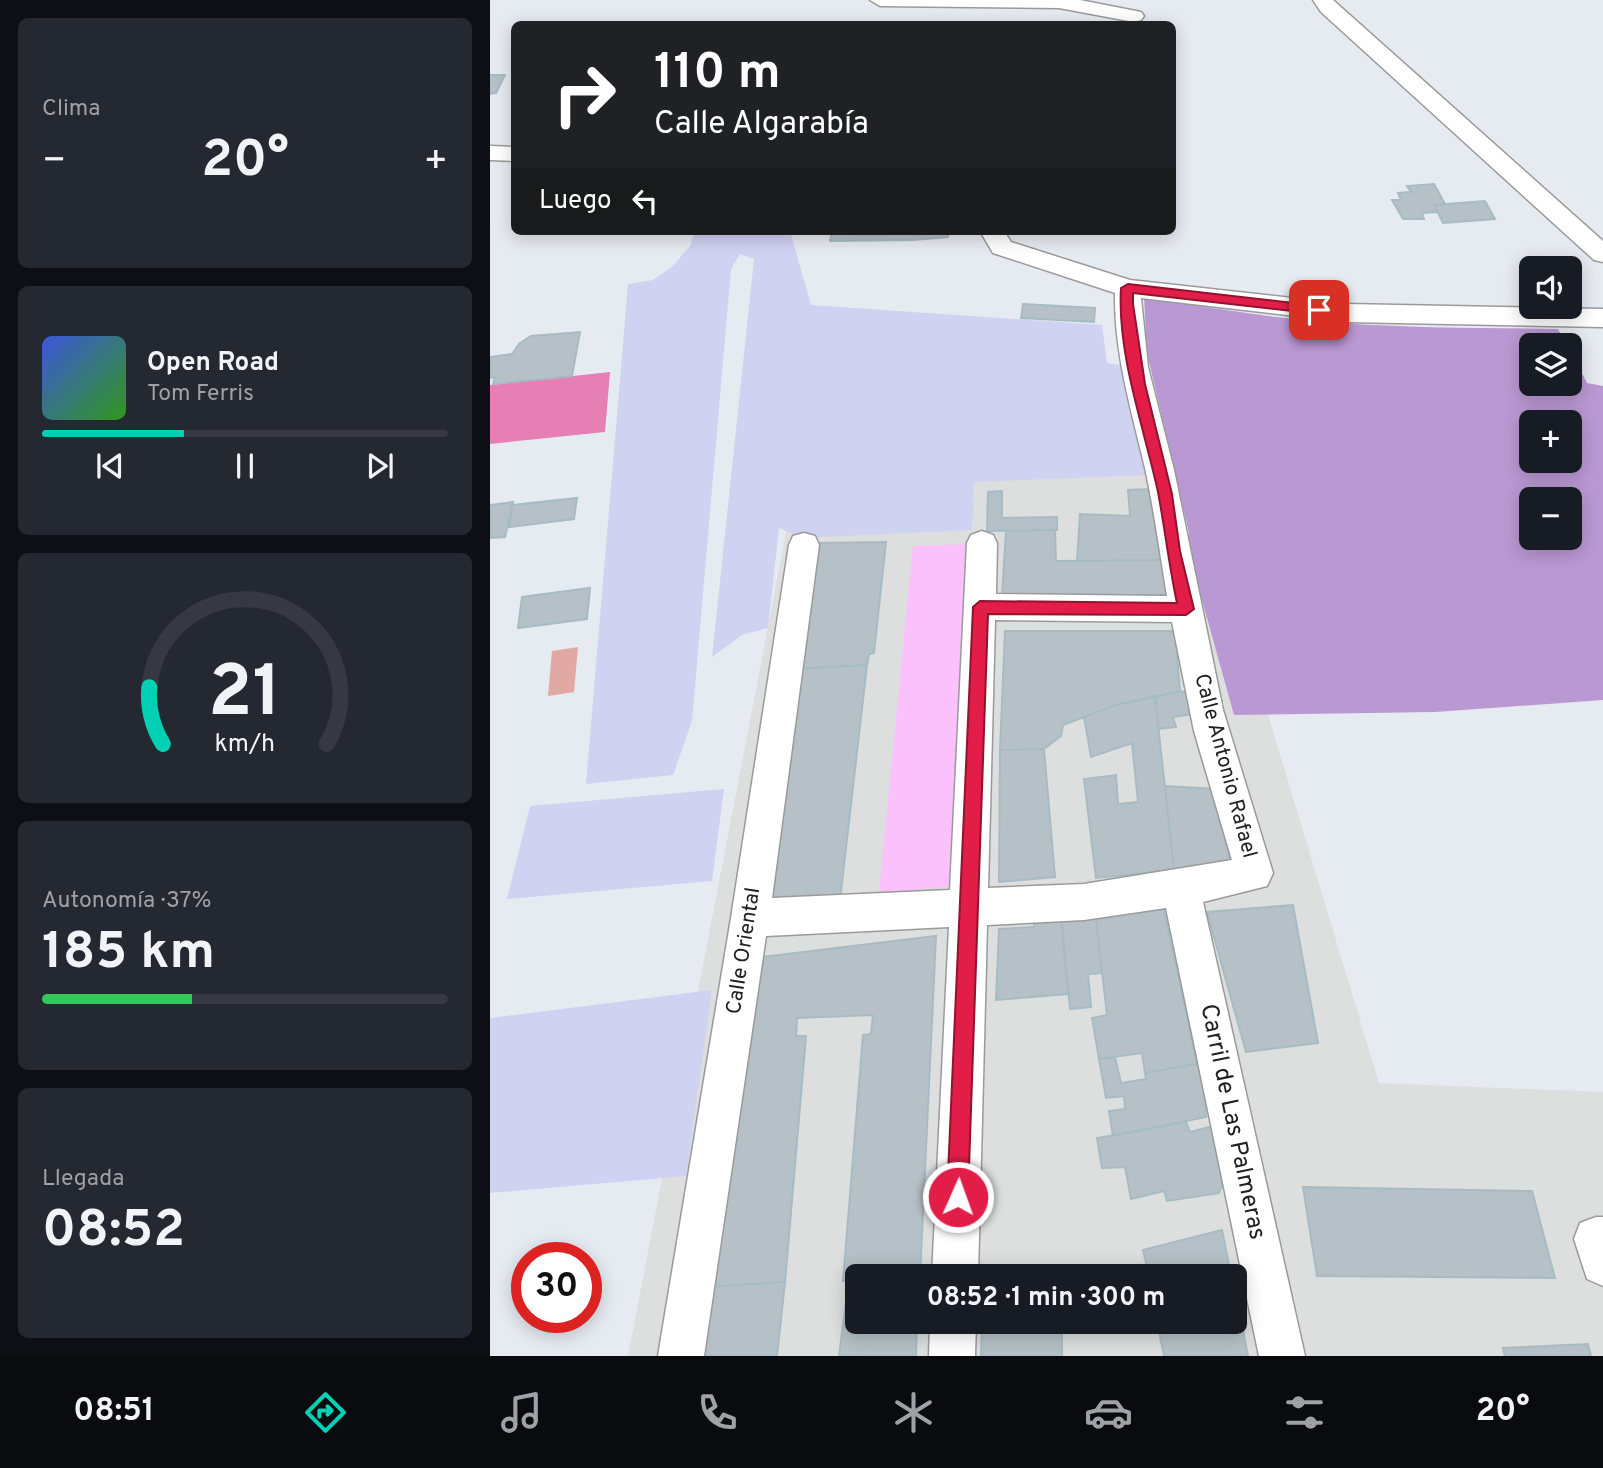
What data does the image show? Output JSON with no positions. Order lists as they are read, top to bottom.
{
  "streets": {
    "street": ["Calle Antonio Rafael", "Calle Oriental", "Carril de Las Palmeras"]
  },
  "crossings": [
    ["Calle Antonio Rafael", "Carril de Las Palmeras"]
  ],
  "page": {
    "tile": [
      "Clima",
      ["Autonomía · 37%", "185 km"],
      ["Llegada", "08:52"]
    ],
    "turn": ["110 m", "Calle Algarabía"],
    "heat": ["−", "20°", "+"],
    "then": "Luego",
    "map_buttons": ["+", "−"],
    "song": ["Open Road", "Tom Ferris"],
    "limit": "30",
    "trip": "08:52 · 1 min · 300 m",
    "tabs": ["08:51", "20°"],
    "gauge": ["21", "km/h"]
  }
}
